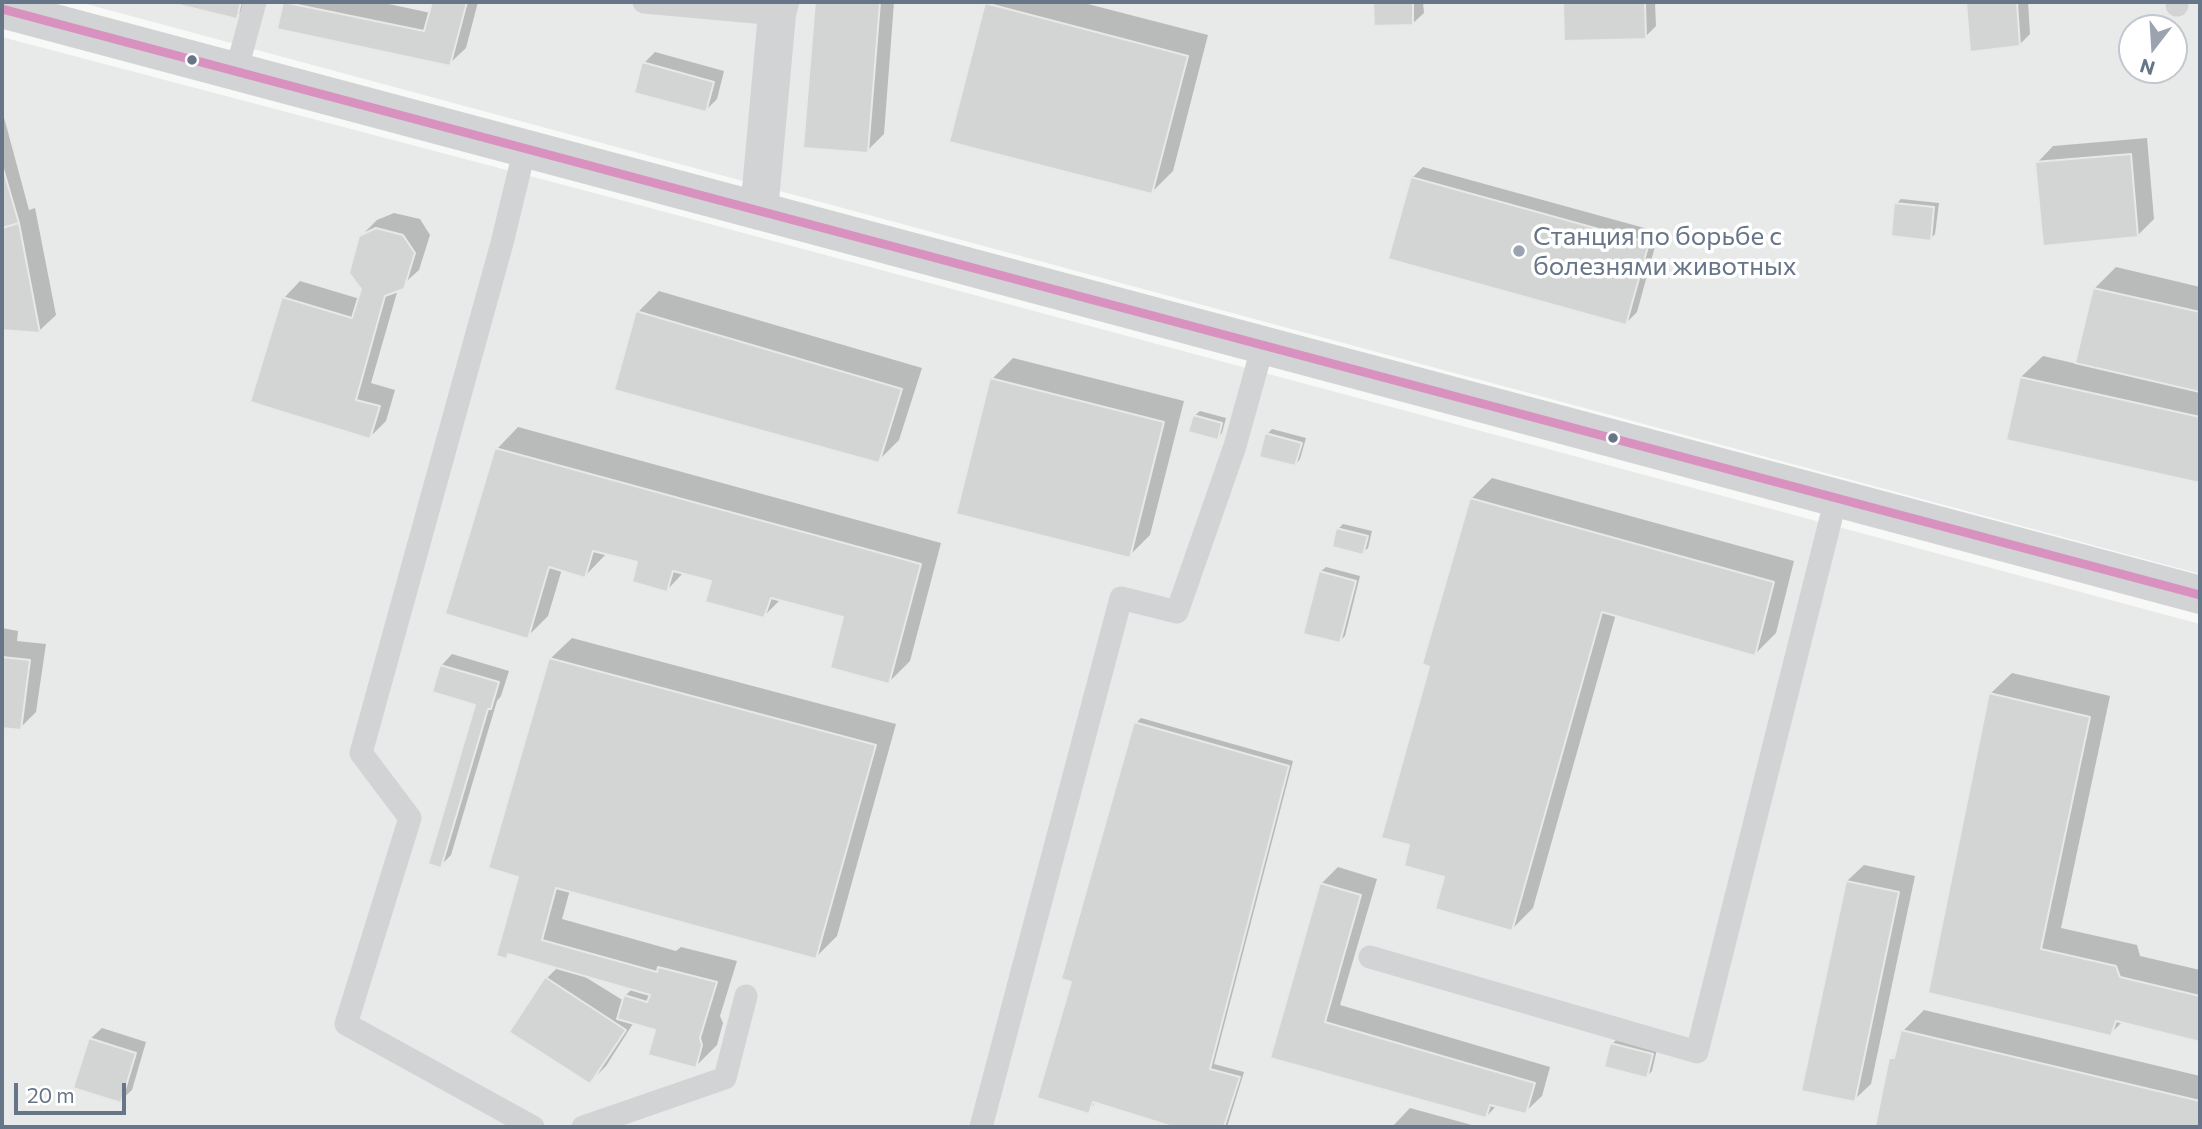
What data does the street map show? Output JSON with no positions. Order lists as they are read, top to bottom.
{
  "places": ["Станция по борьбе с болезнями животных"],
  "scale_bar": "20 m",
  "north": "bottom"
}
